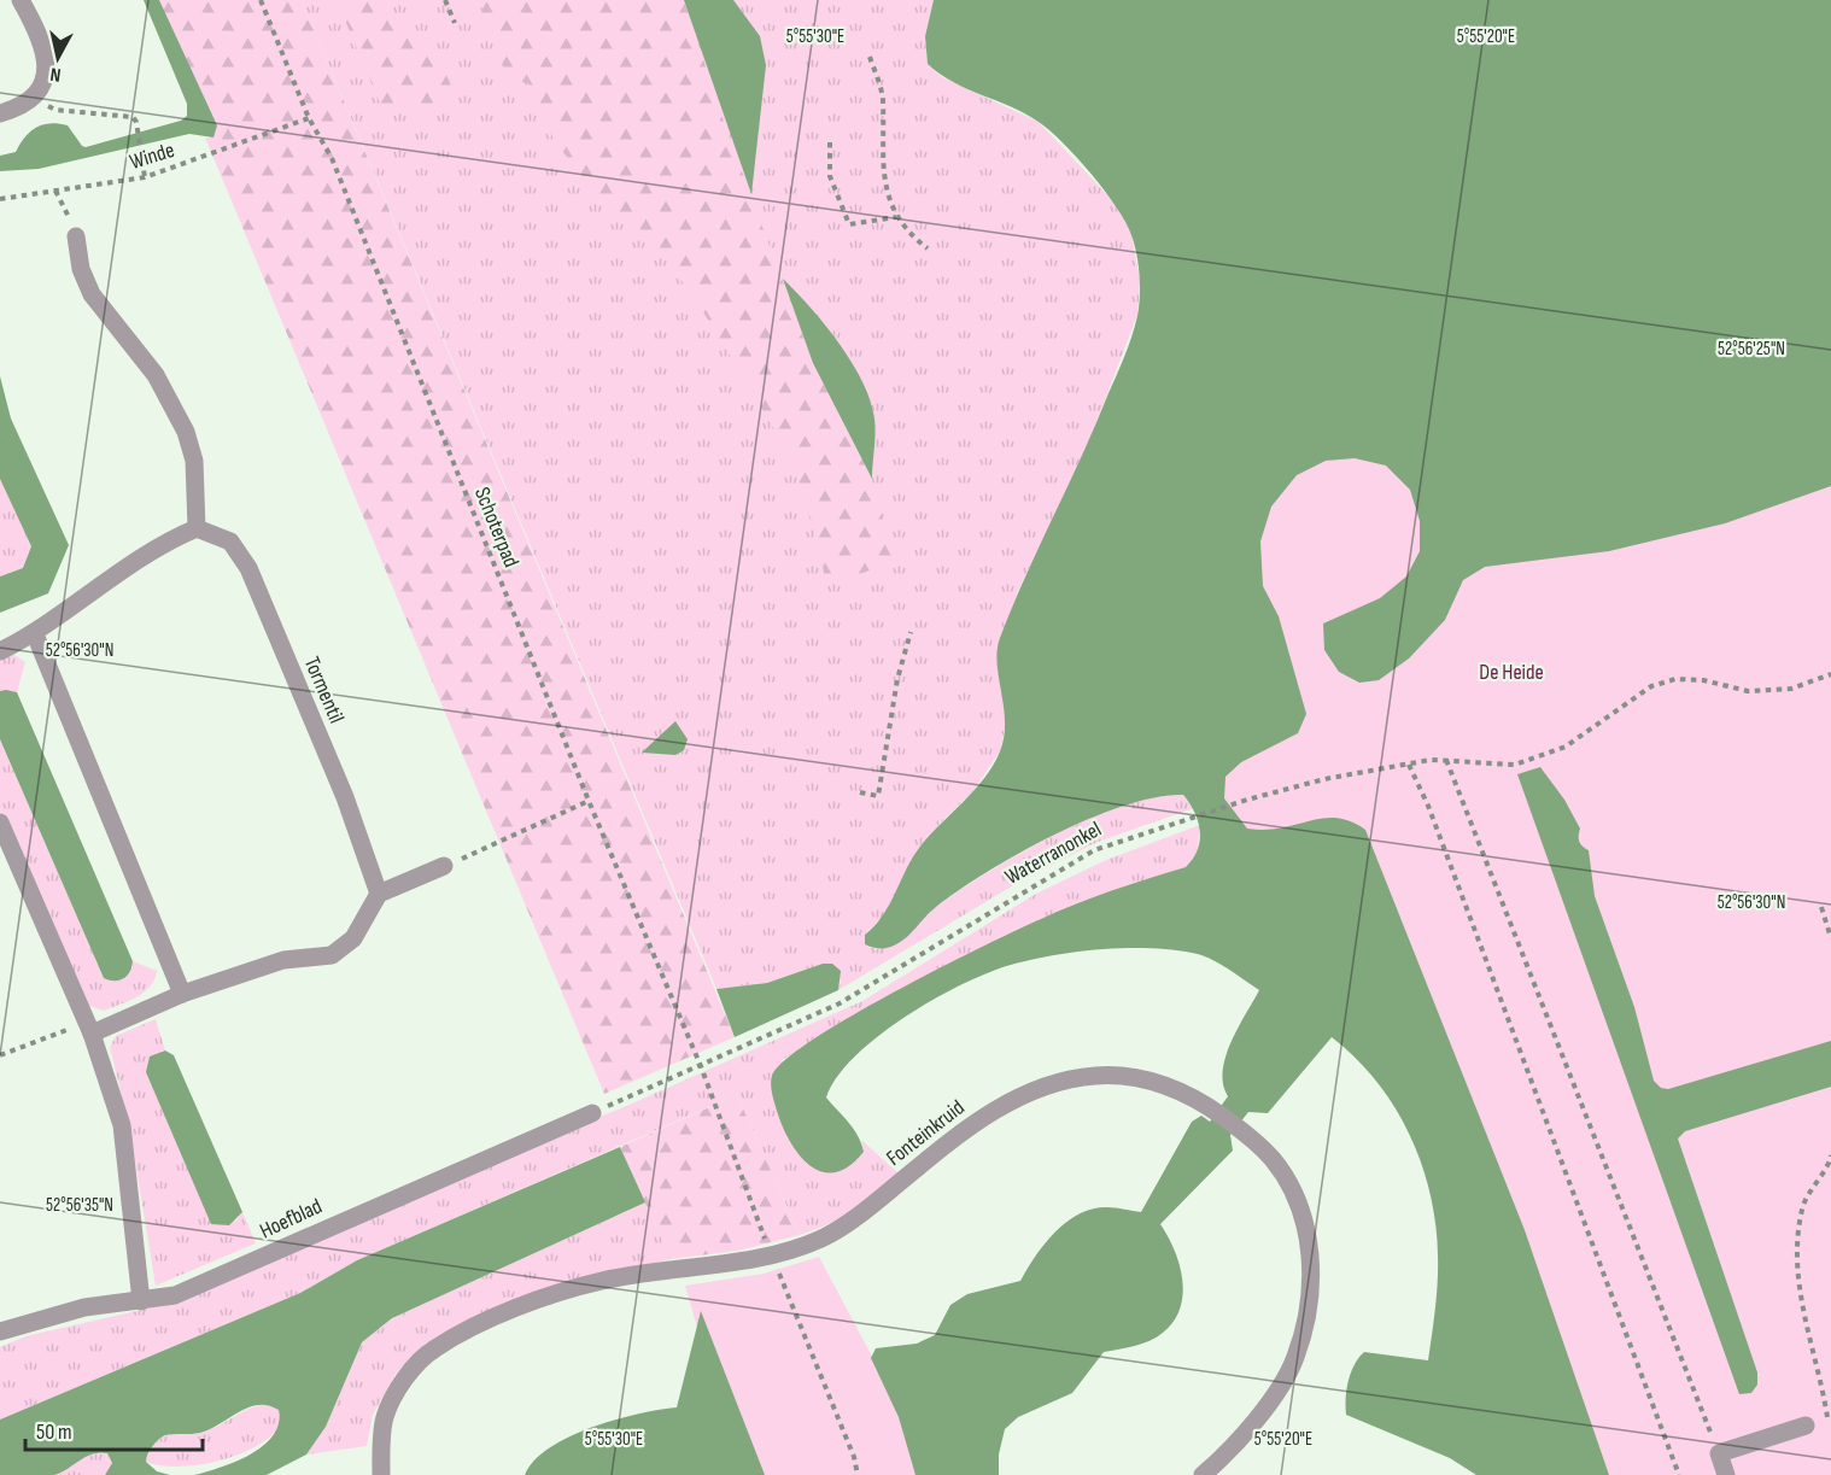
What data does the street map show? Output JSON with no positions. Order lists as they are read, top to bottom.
{
  "streets": {
    "street": ["Tormentil", "Fonteinkruid", "Hoefblad"],
    "path": ["Winde", "Schoterpad", "Waterranonkel"]
  },
  "crossings": [
    ["Winde", "Schoterpad"],
    ["Schoterpad", "Waterranonkel"]
  ],
  "parks": ["De Heide"],
  "scale_bar": "50 m",
  "north": "bottom",
  "coordinates": [
    "5°55'30\"E",
    "5°55'20\"E",
    "52°56'25\"N",
    "52°56'30\"N",
    "52°56'35\"N"
  ]
}
